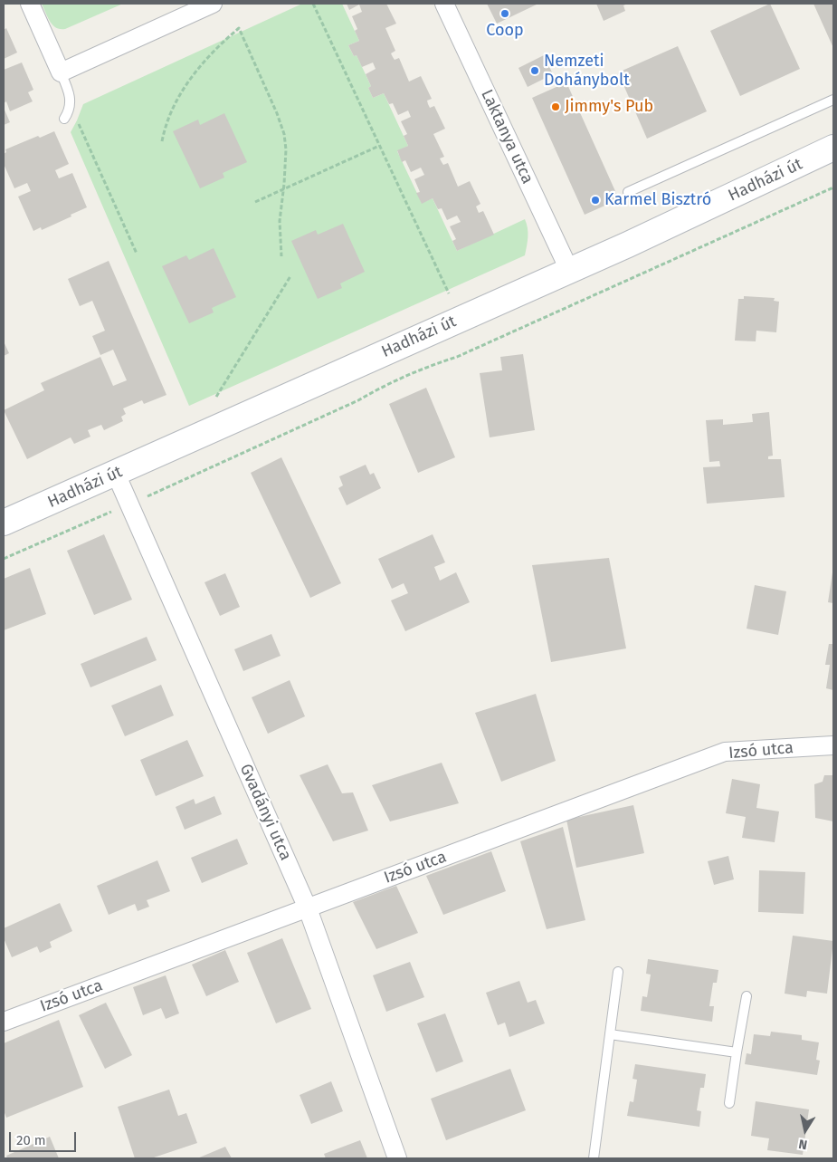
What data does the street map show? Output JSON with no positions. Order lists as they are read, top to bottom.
{
  "streets": {
    "street": [
      "Laktanya utca",
      "Hadházi út",
      "Izsó utca",
      "Gvadányi utca"
    ]
  },
  "crossings": [
    ["Laktanya utca", "Hadházi út"],
    ["Hadházi út", "Gvadányi utca"],
    ["Izsó utca", "Gvadányi utca"]
  ],
  "places": [
    "Coop",
    "Nemzeti Dohánybolt",
    "Jimmy's Pub",
    "Karmel Bisztró"
  ],
  "scale_bar": "20 m",
  "north": "bottom"
}
